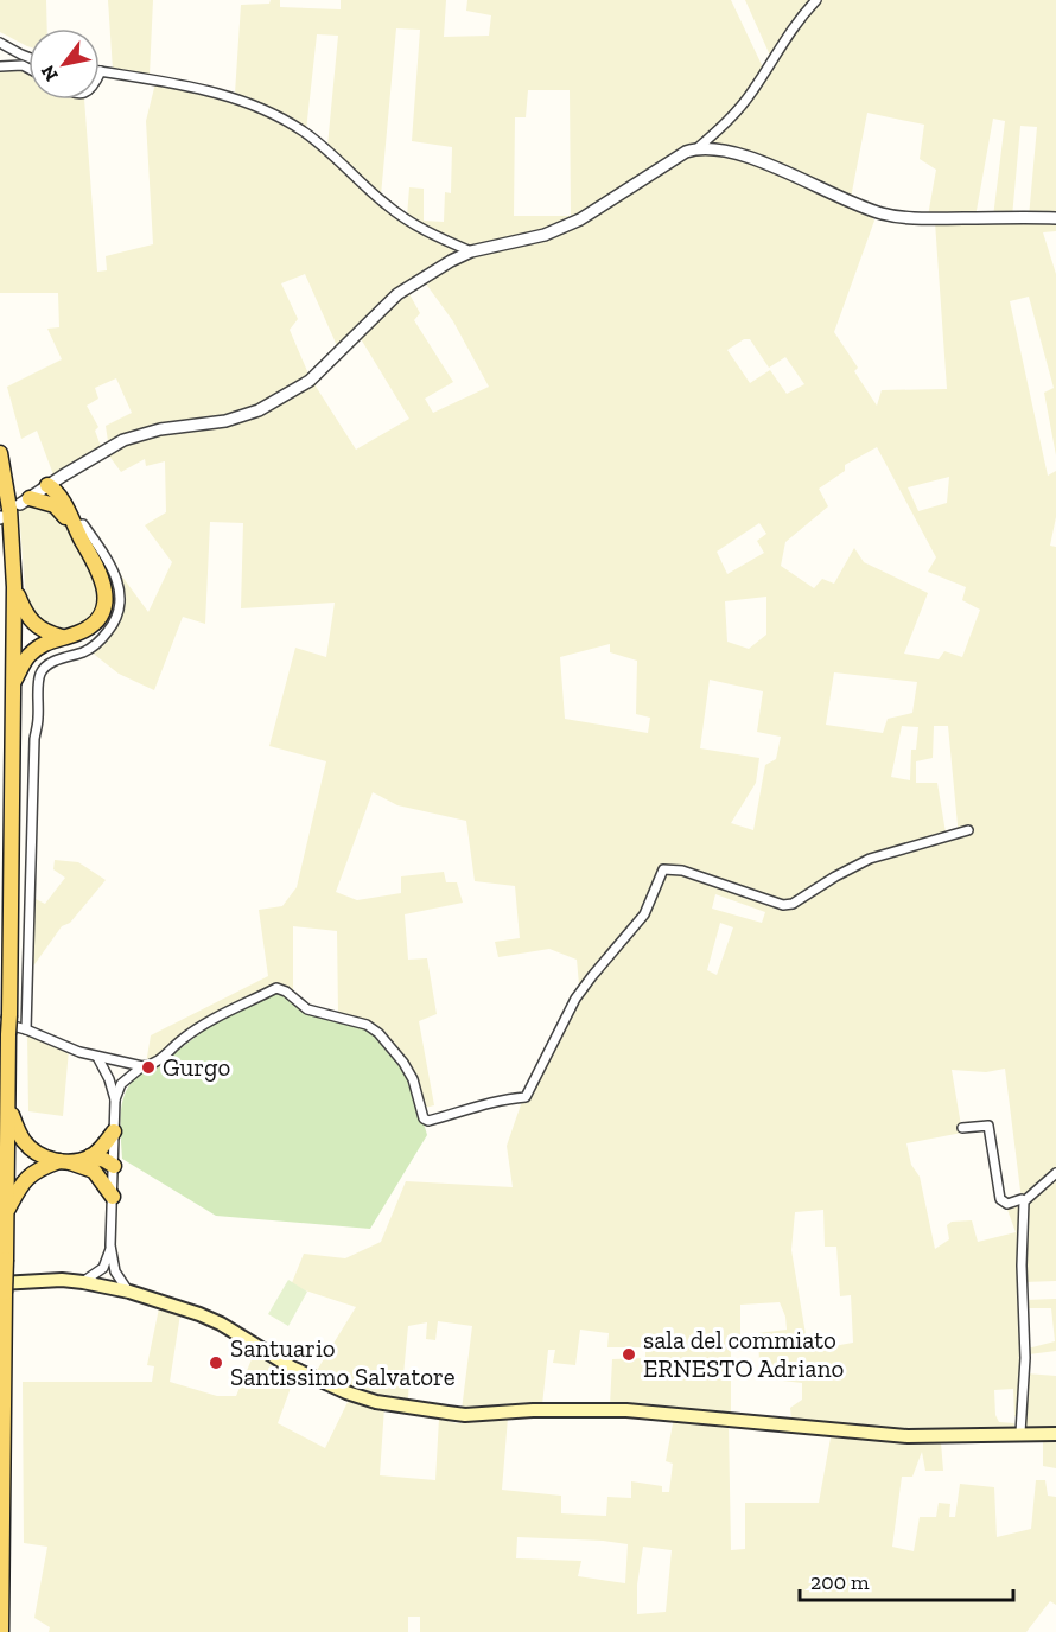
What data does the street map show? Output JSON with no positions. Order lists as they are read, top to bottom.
{
  "places": ["Gurgo", "sala del commiato ERNESTO Adriano", "Santuario Santissimo Salvatore"],
  "scale_bar": "200 m",
  "north": "bottom left"
}
